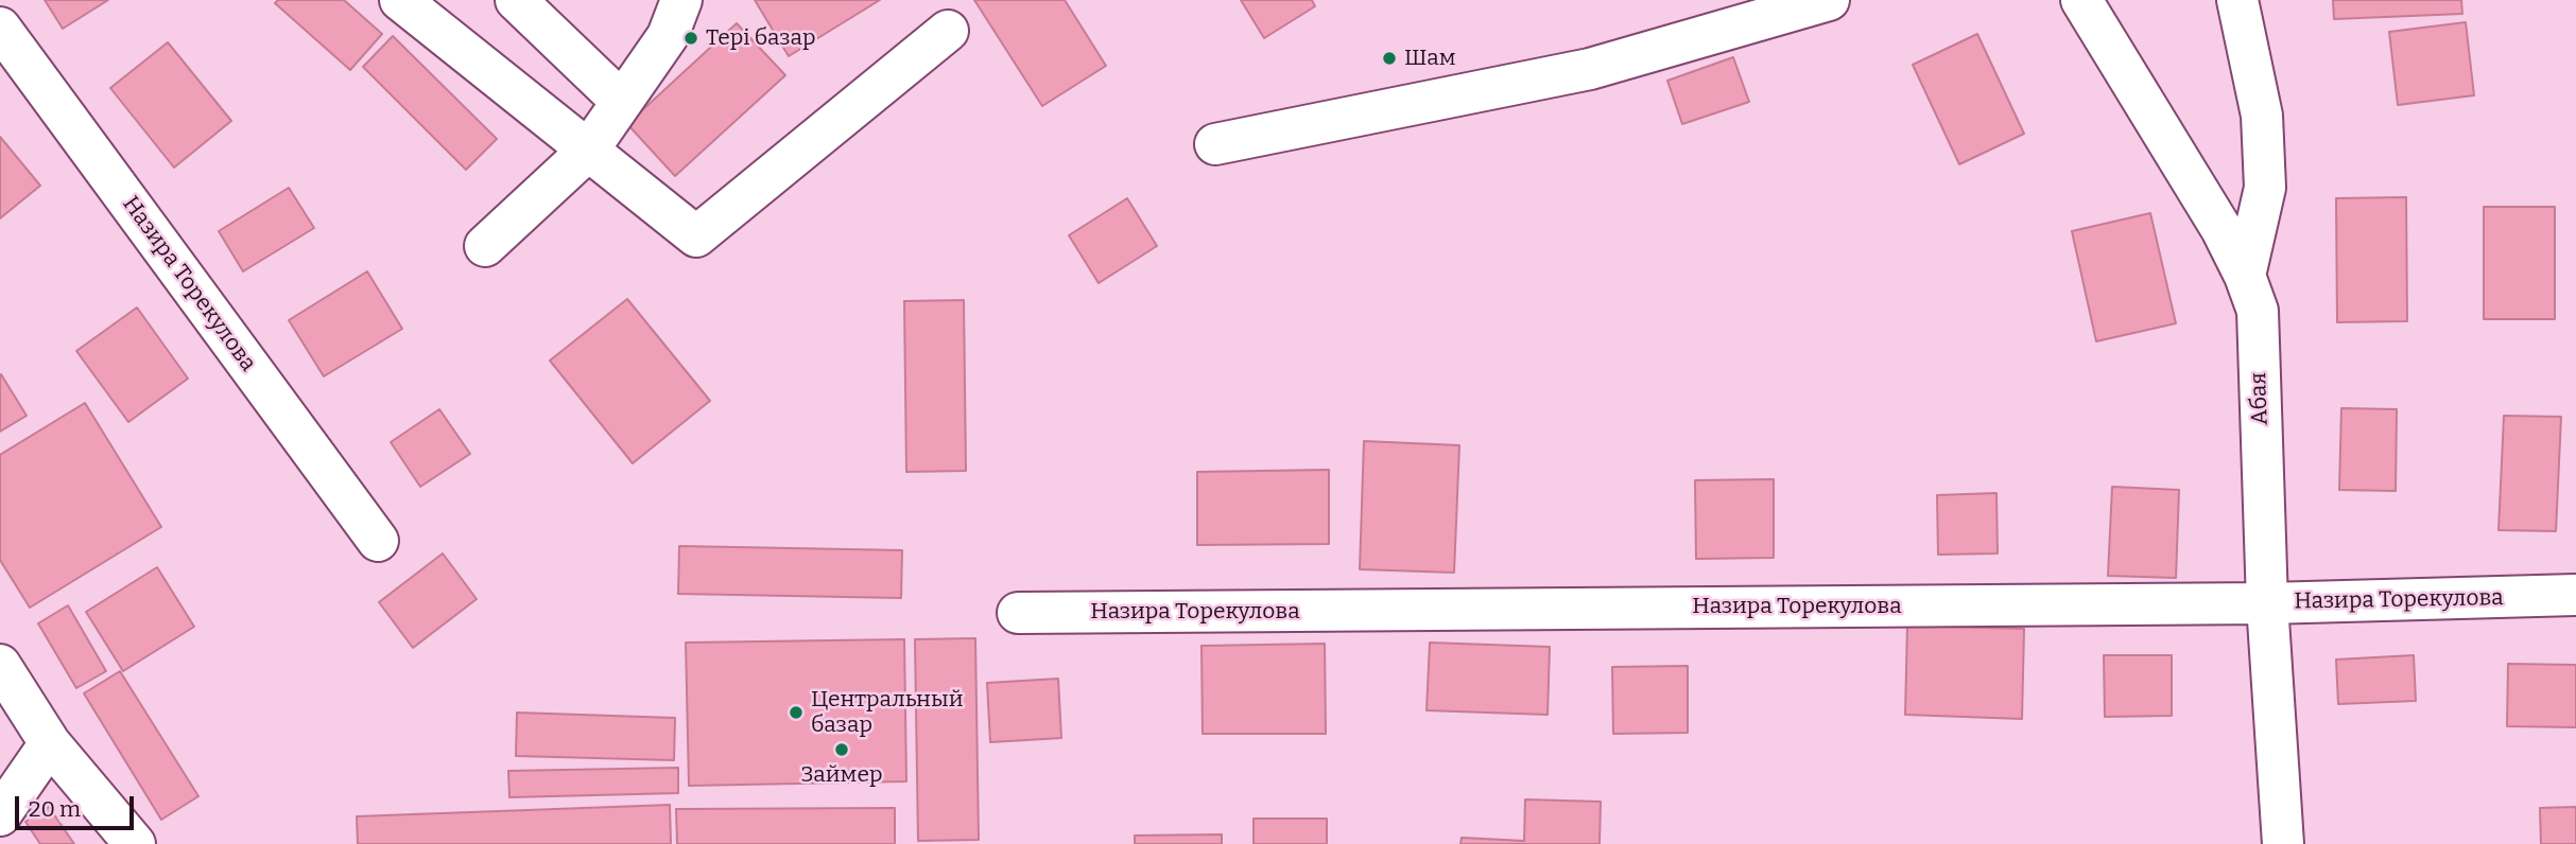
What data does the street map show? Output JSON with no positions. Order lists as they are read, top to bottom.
{
  "streets": {
    "street": ["Назира Торекулова", "Абая"]
  },
  "crossings": [
    ["Назира Торекулова", "Абая"]
  ],
  "places": [
    "Тері базар",
    "Шам",
    "Центральный базар",
    "Займер"
  ],
  "scale_bar": "20 m"
}
